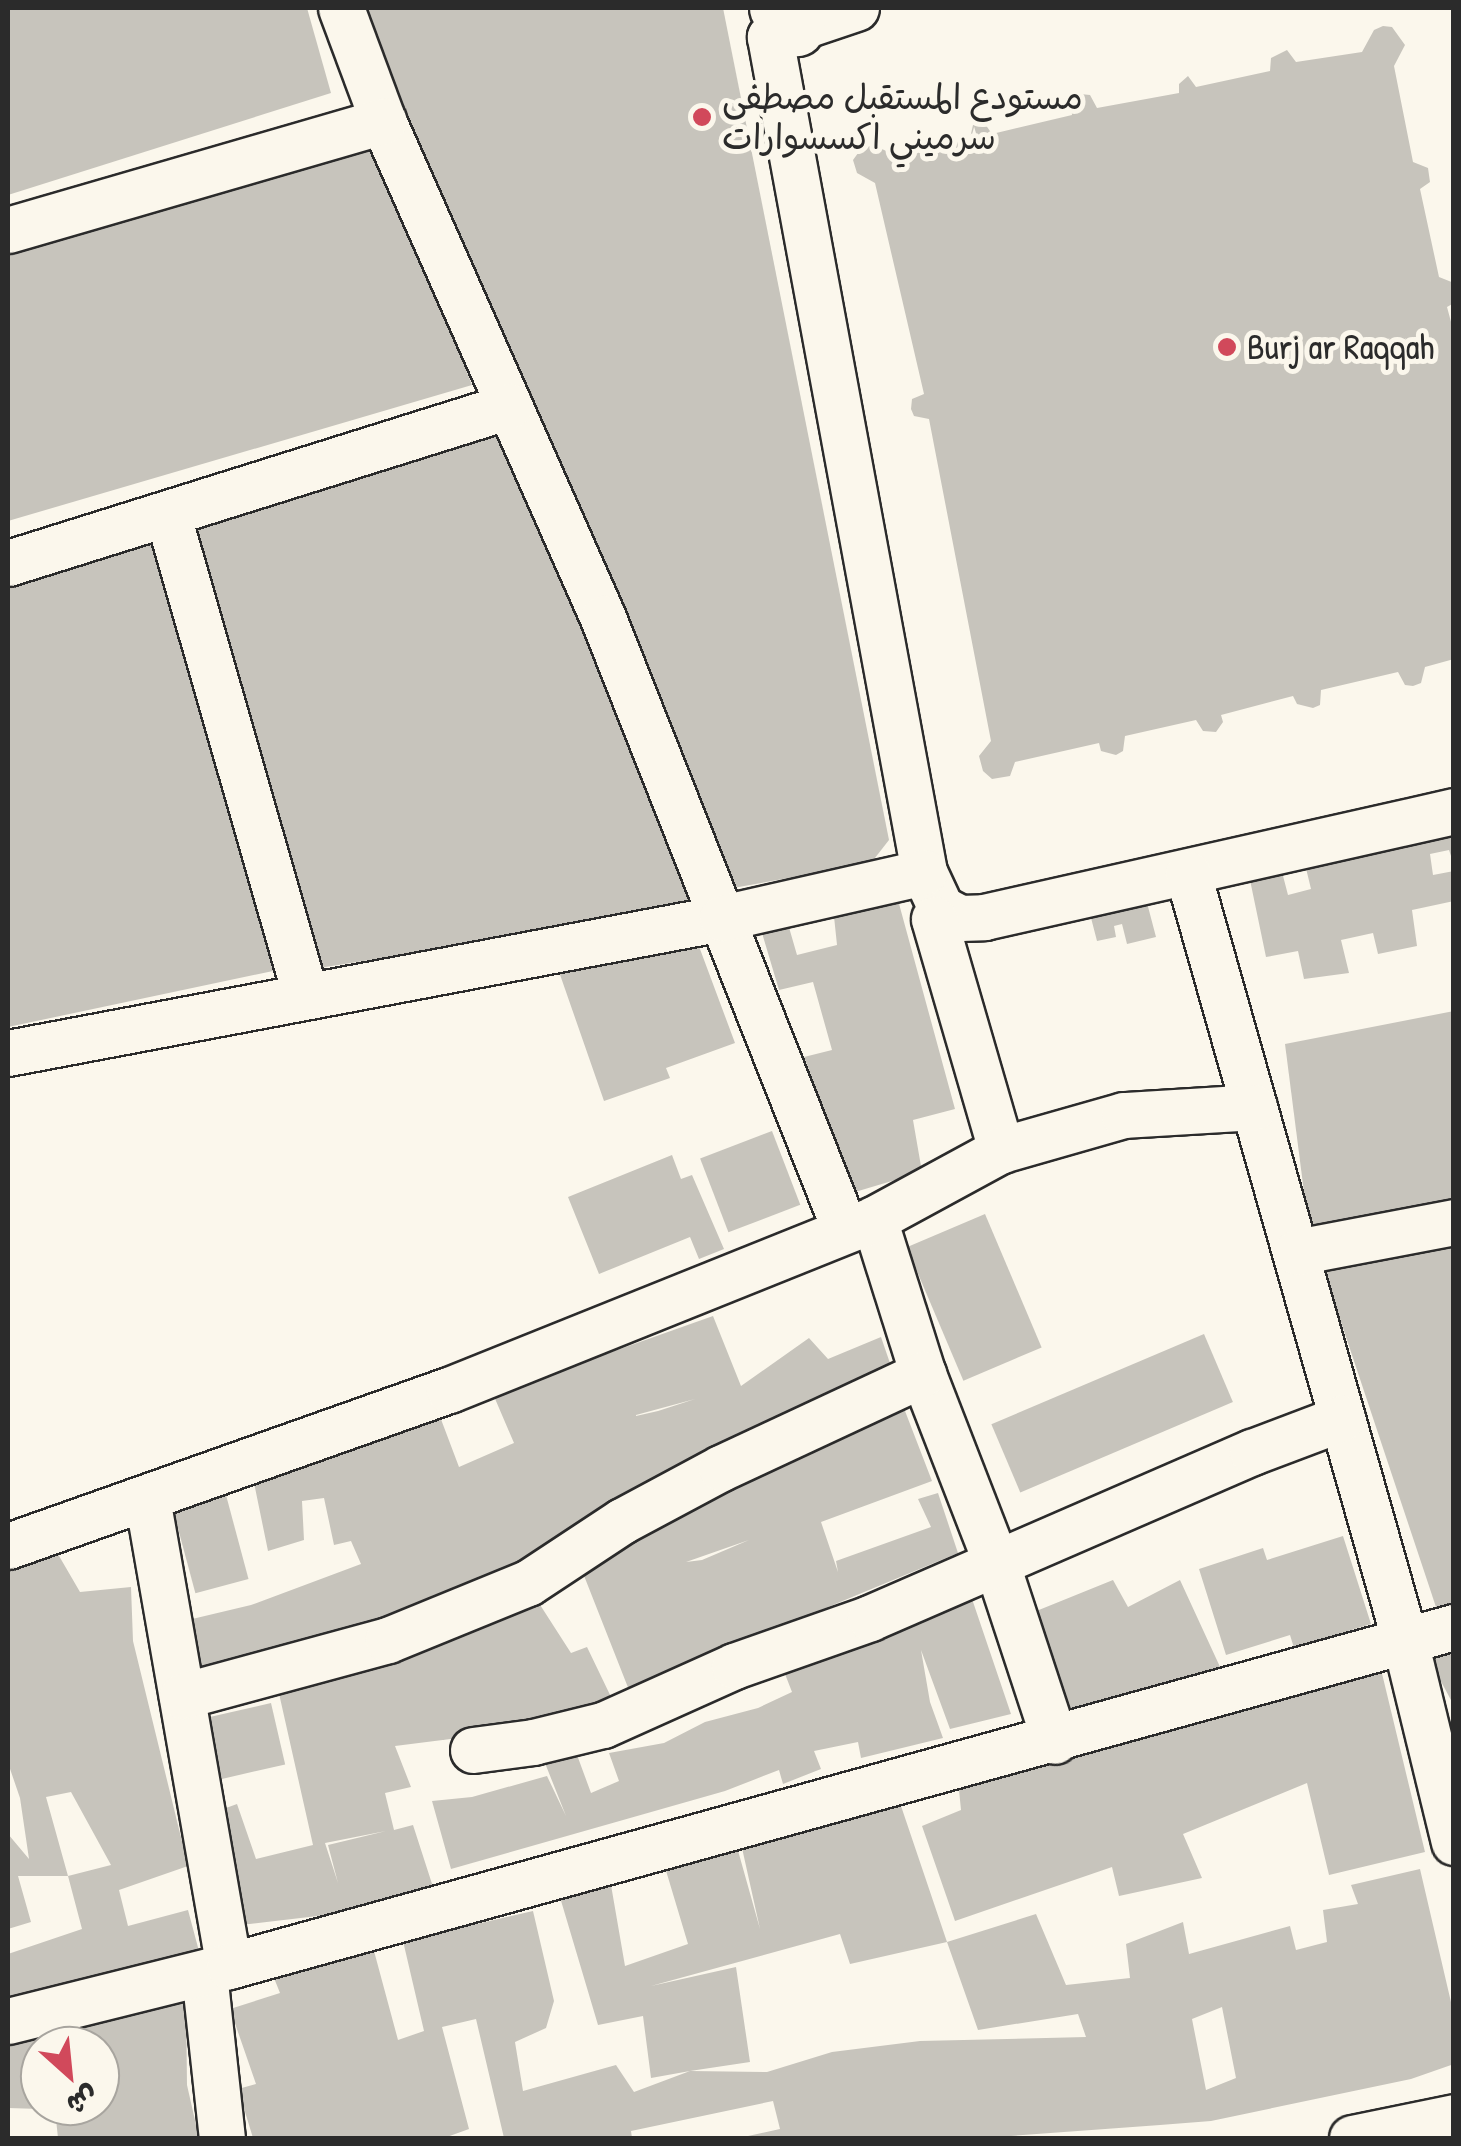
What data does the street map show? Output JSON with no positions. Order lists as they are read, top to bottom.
{
  "places": ["مستودع المستقبل مصطفى سرميني اكسسوارات", "Burj ar Raqqah"],
  "north": "bottom right"
}
